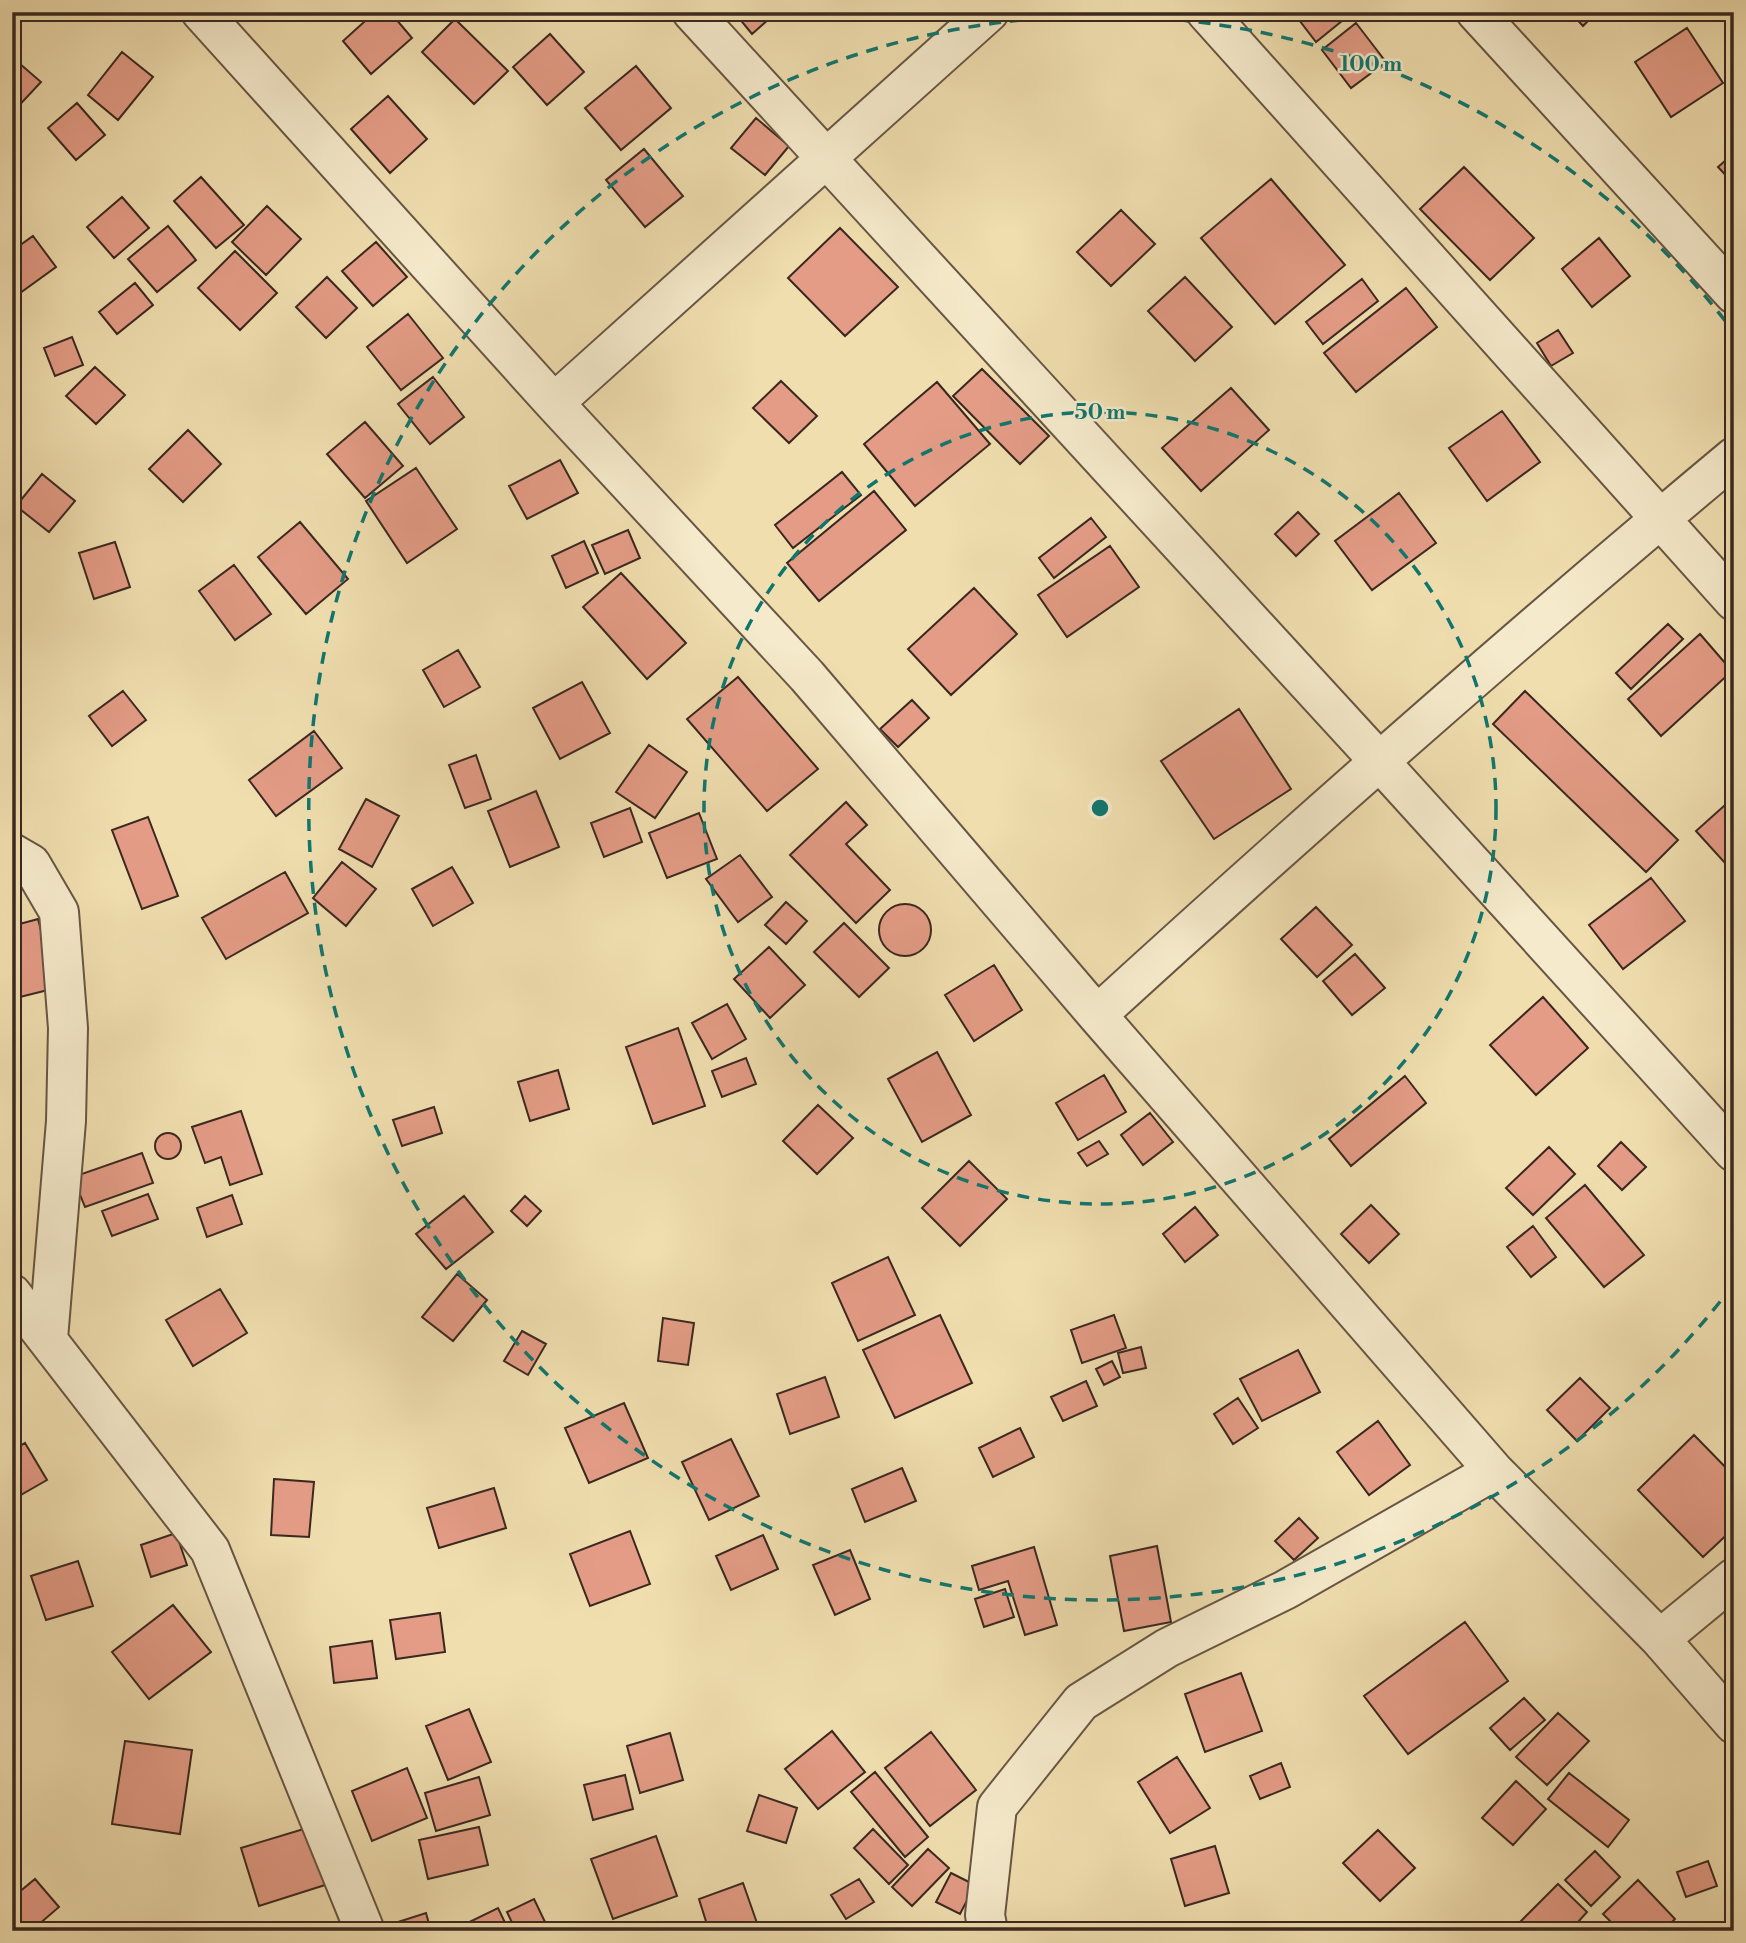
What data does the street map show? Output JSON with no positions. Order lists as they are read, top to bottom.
{
  "rings": ["100 m", "50 m"]
}
